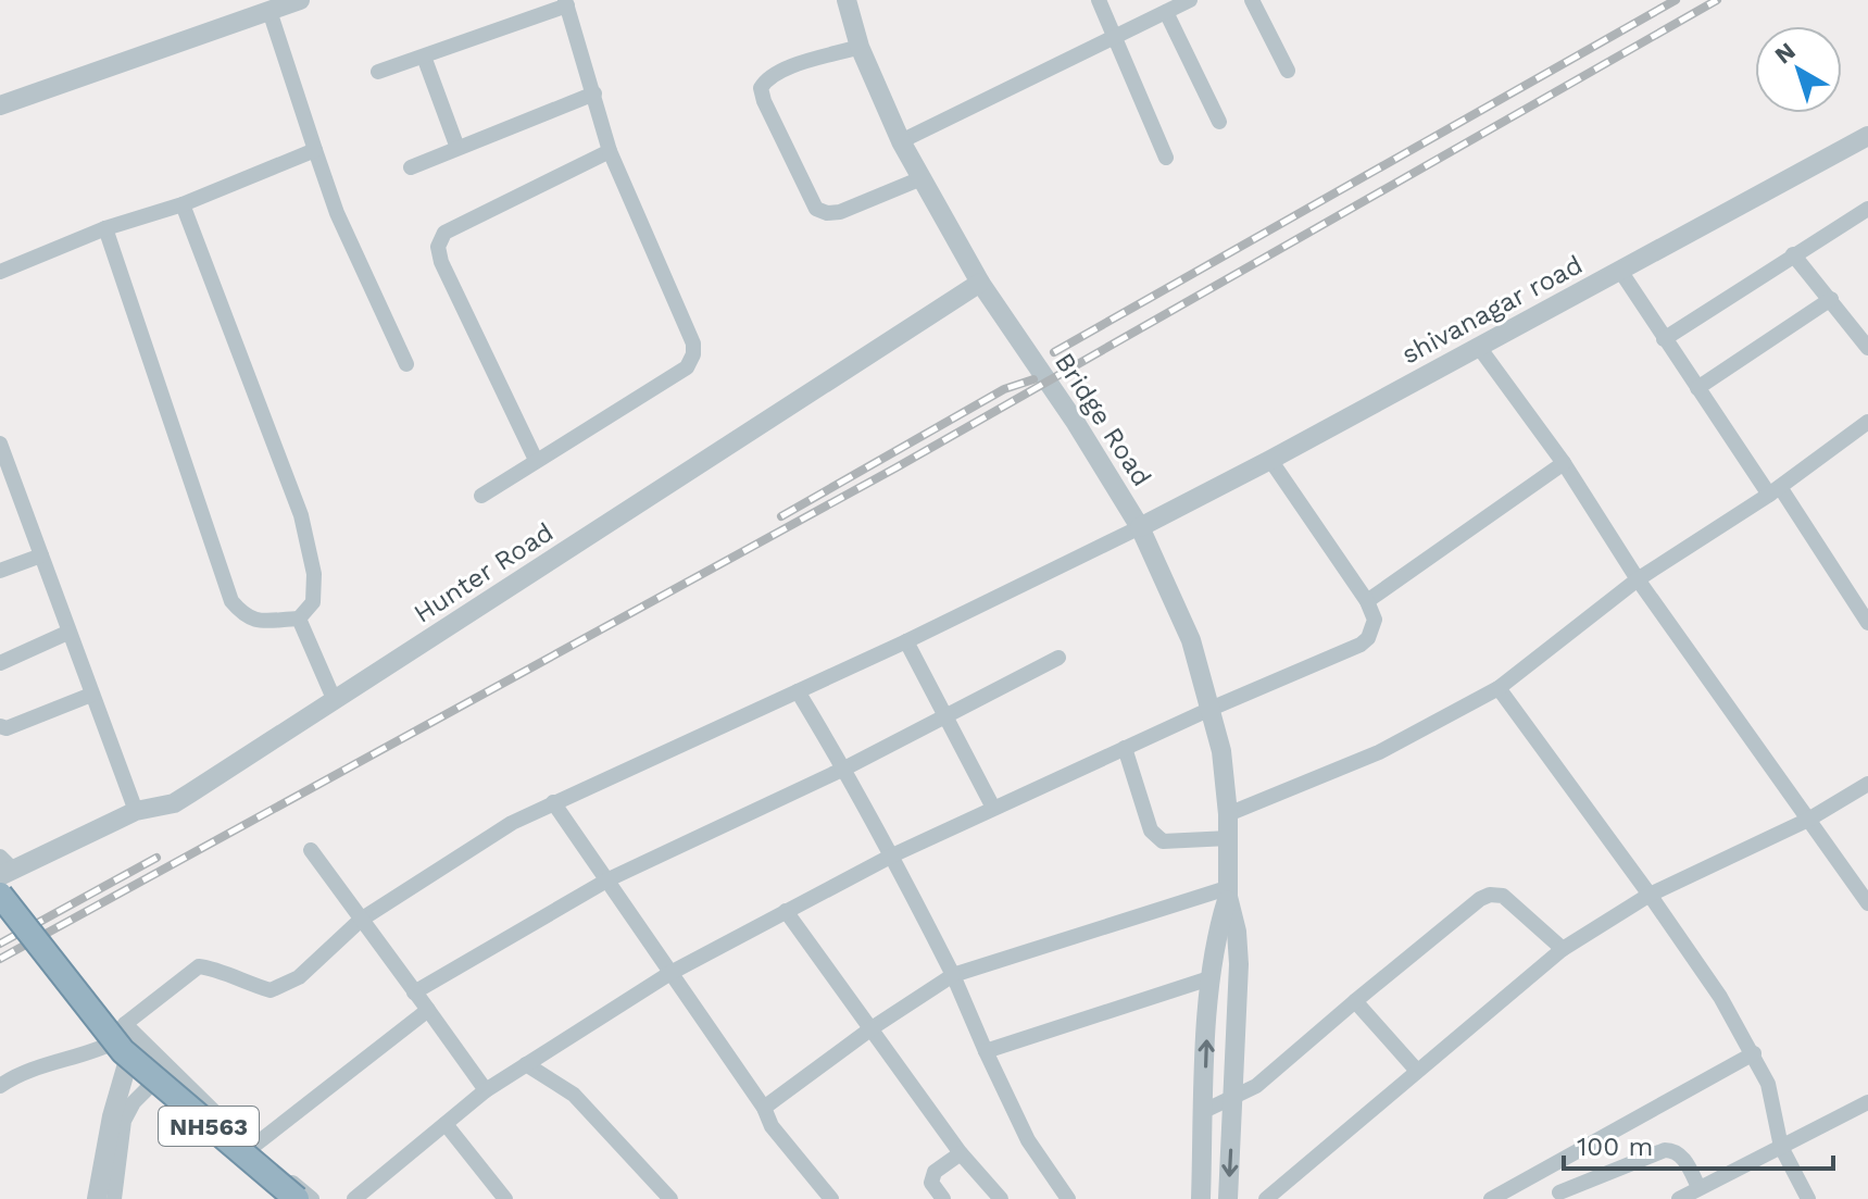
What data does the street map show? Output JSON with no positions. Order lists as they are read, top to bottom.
{
  "streets": {
    "highway": ["NH563"],
    "street": ["shivanagar road", "Bridge Road", "Hunter Road"]
  },
  "crossings": [
    ["shivanagar road", "Bridge Road"],
    ["Bridge Road", "Hunter Road"]
  ],
  "scale_bar": "100 m",
  "north": "top left"
}
